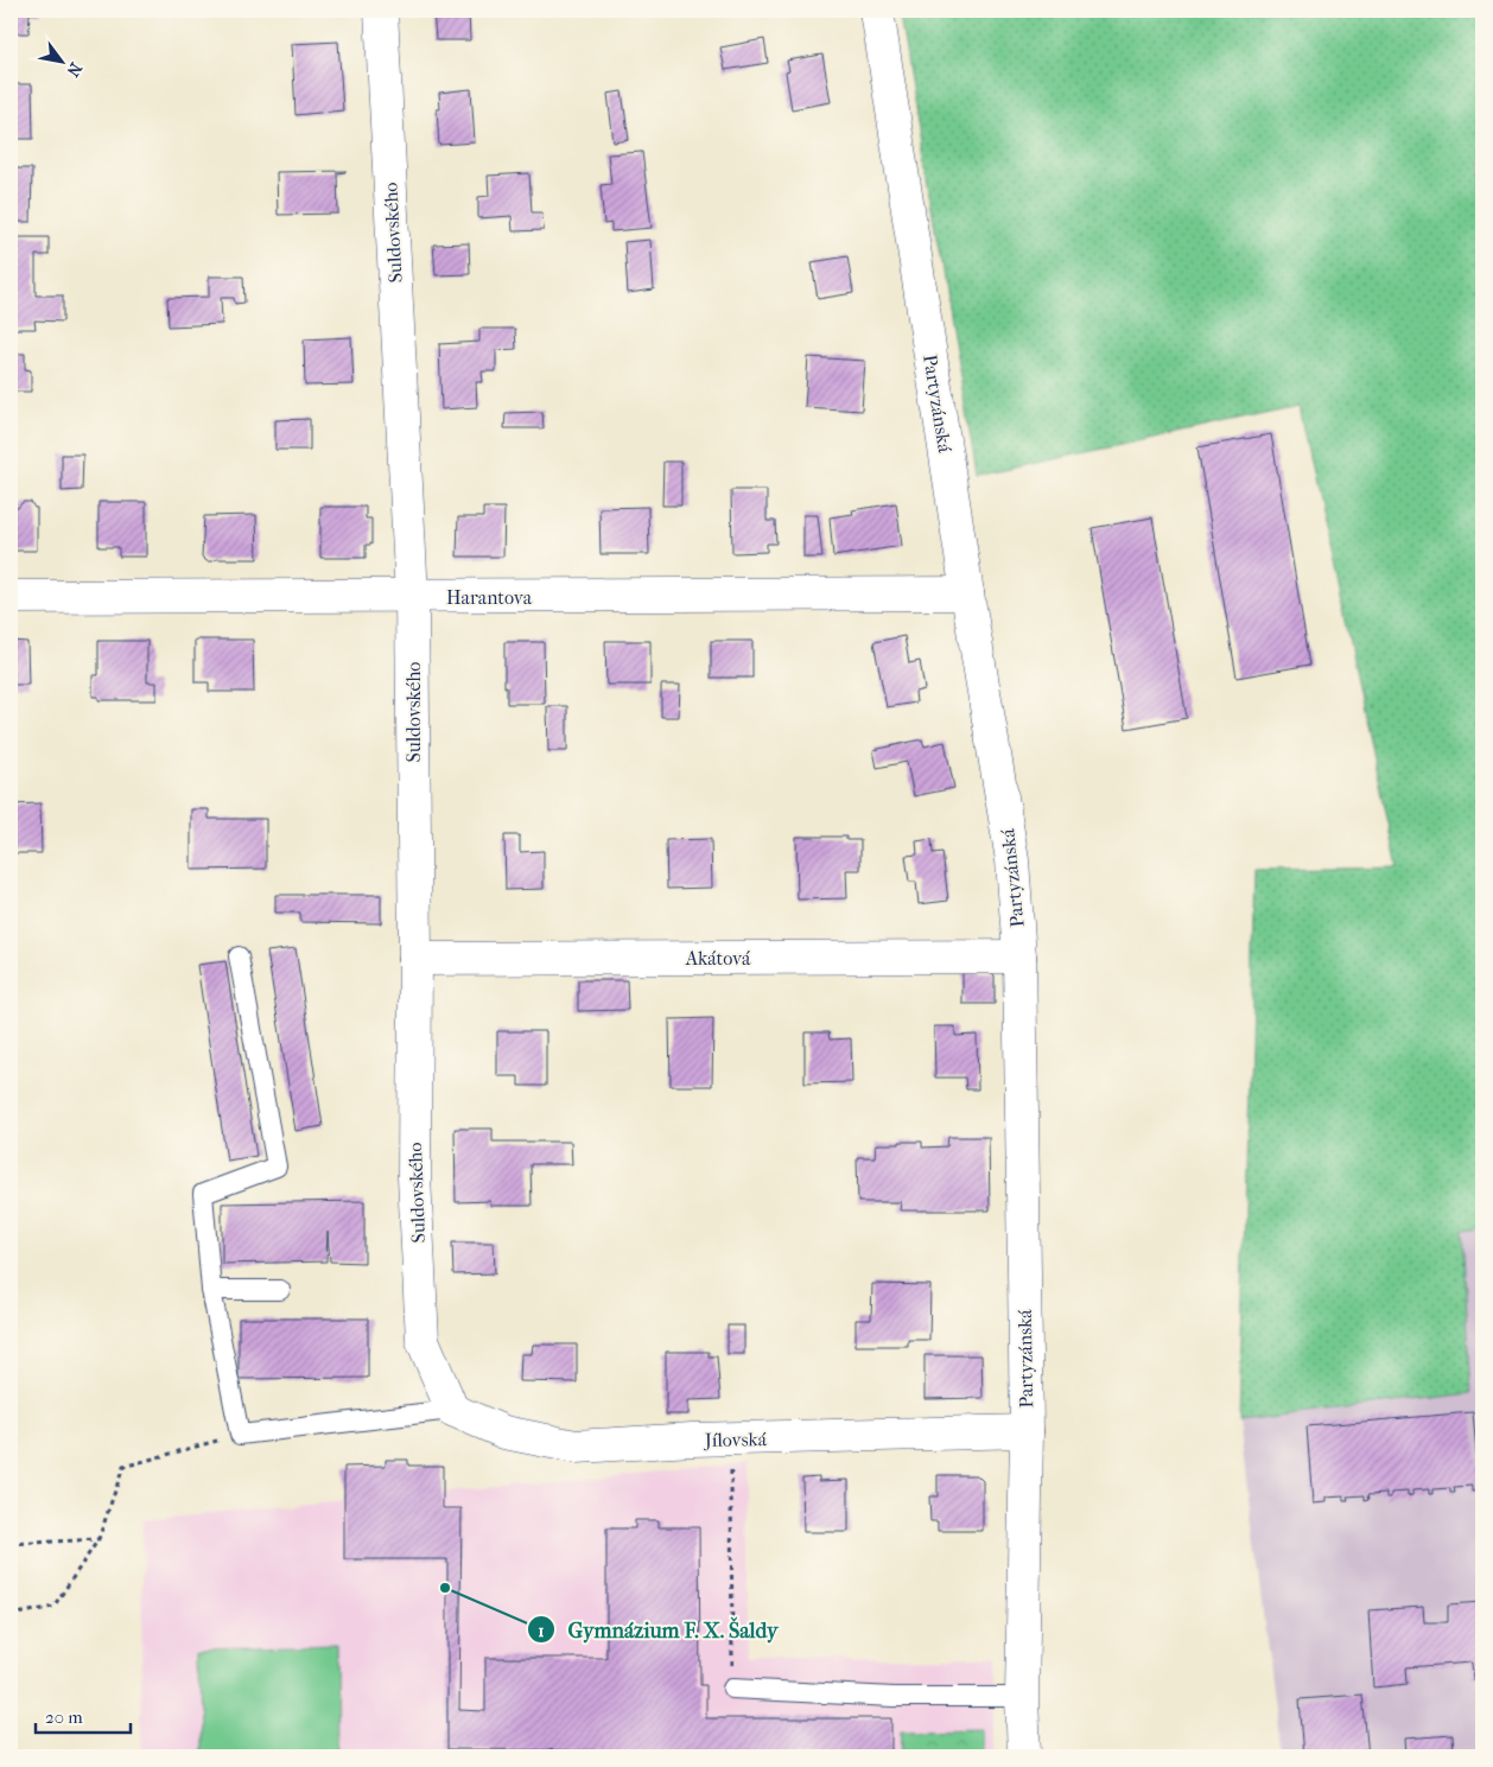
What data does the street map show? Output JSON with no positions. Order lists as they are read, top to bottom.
{
  "streets": {
    "street": [
      "Suldovského",
      "Partyzánská",
      "Harantova",
      "Akátová",
      "Jílovská"
    ]
  },
  "crossings": [
    ["Suldovského", "Harantova"],
    ["Suldovského", "Akátová"],
    ["Suldovského", "Jílovská"],
    ["Partyzánská", "Harantova"],
    ["Partyzánská", "Akátová"],
    ["Partyzánská", "Jílovská"]
  ],
  "places": ["Gymnázium F. X. Šaldy"],
  "scale_bar": "20 m",
  "north": "bottom right"
}
